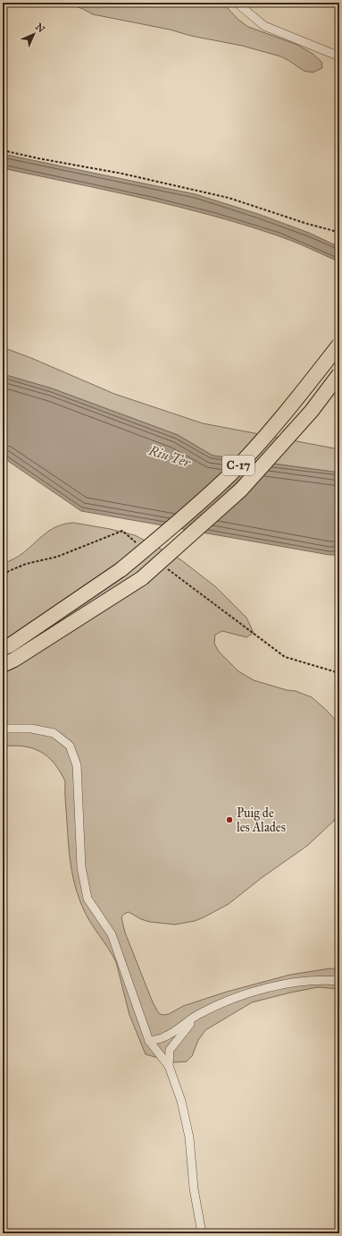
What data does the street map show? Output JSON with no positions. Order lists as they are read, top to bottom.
{
  "streets": {
    "highway": ["C-17"]
  },
  "water": ["Riu Ter"],
  "places": ["Puig de les Alades"],
  "north": "top right"
}
